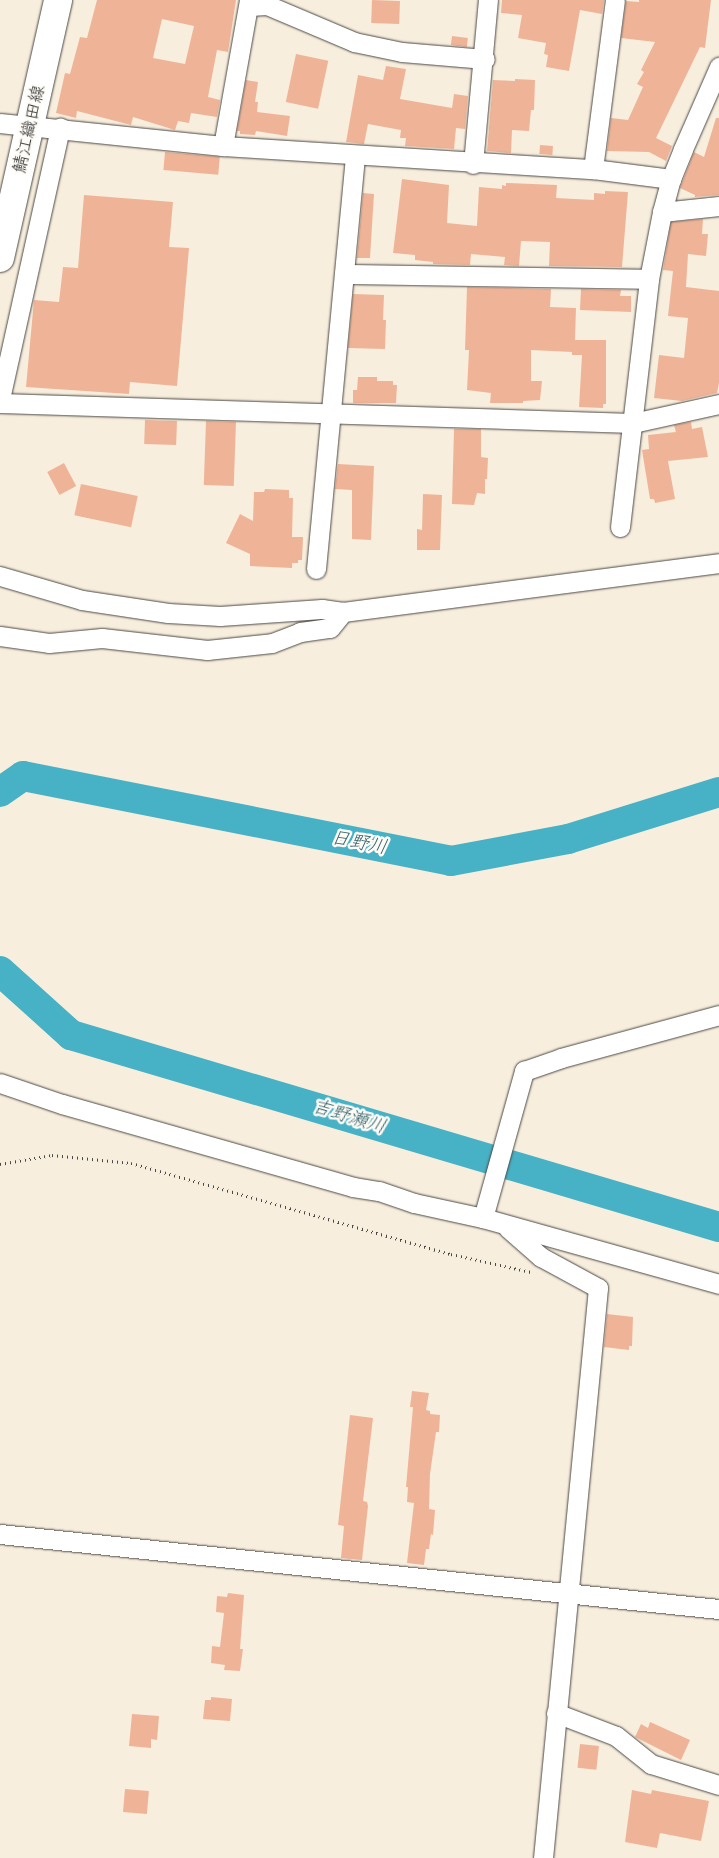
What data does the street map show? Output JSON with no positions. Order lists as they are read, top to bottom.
{
  "streets": {
    "main road": ["鯖江織田線"]
  },
  "water": ["日野川", "吉野瀬川"]
}
